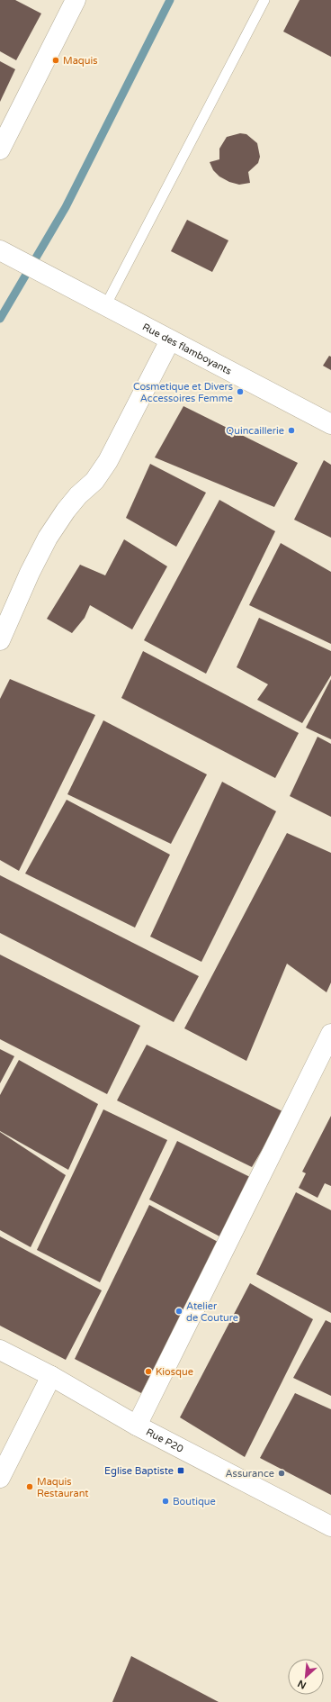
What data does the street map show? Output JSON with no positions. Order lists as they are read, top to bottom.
{
  "streets": {
    "street": ["Rue des flamboyants", "Rue P20"]
  },
  "places": {
    "other": [
      "Maquis",
      "Cosmetique et Divers Accessoires Femme",
      "Quincaillerie",
      "Atelier de Couture",
      "Kiosque",
      "Assurance",
      "Maquis Restaurant",
      "Boutique"
    ],
    "transit": ["Eglise Baptiste"]
  },
  "north": "bottom left"
}
